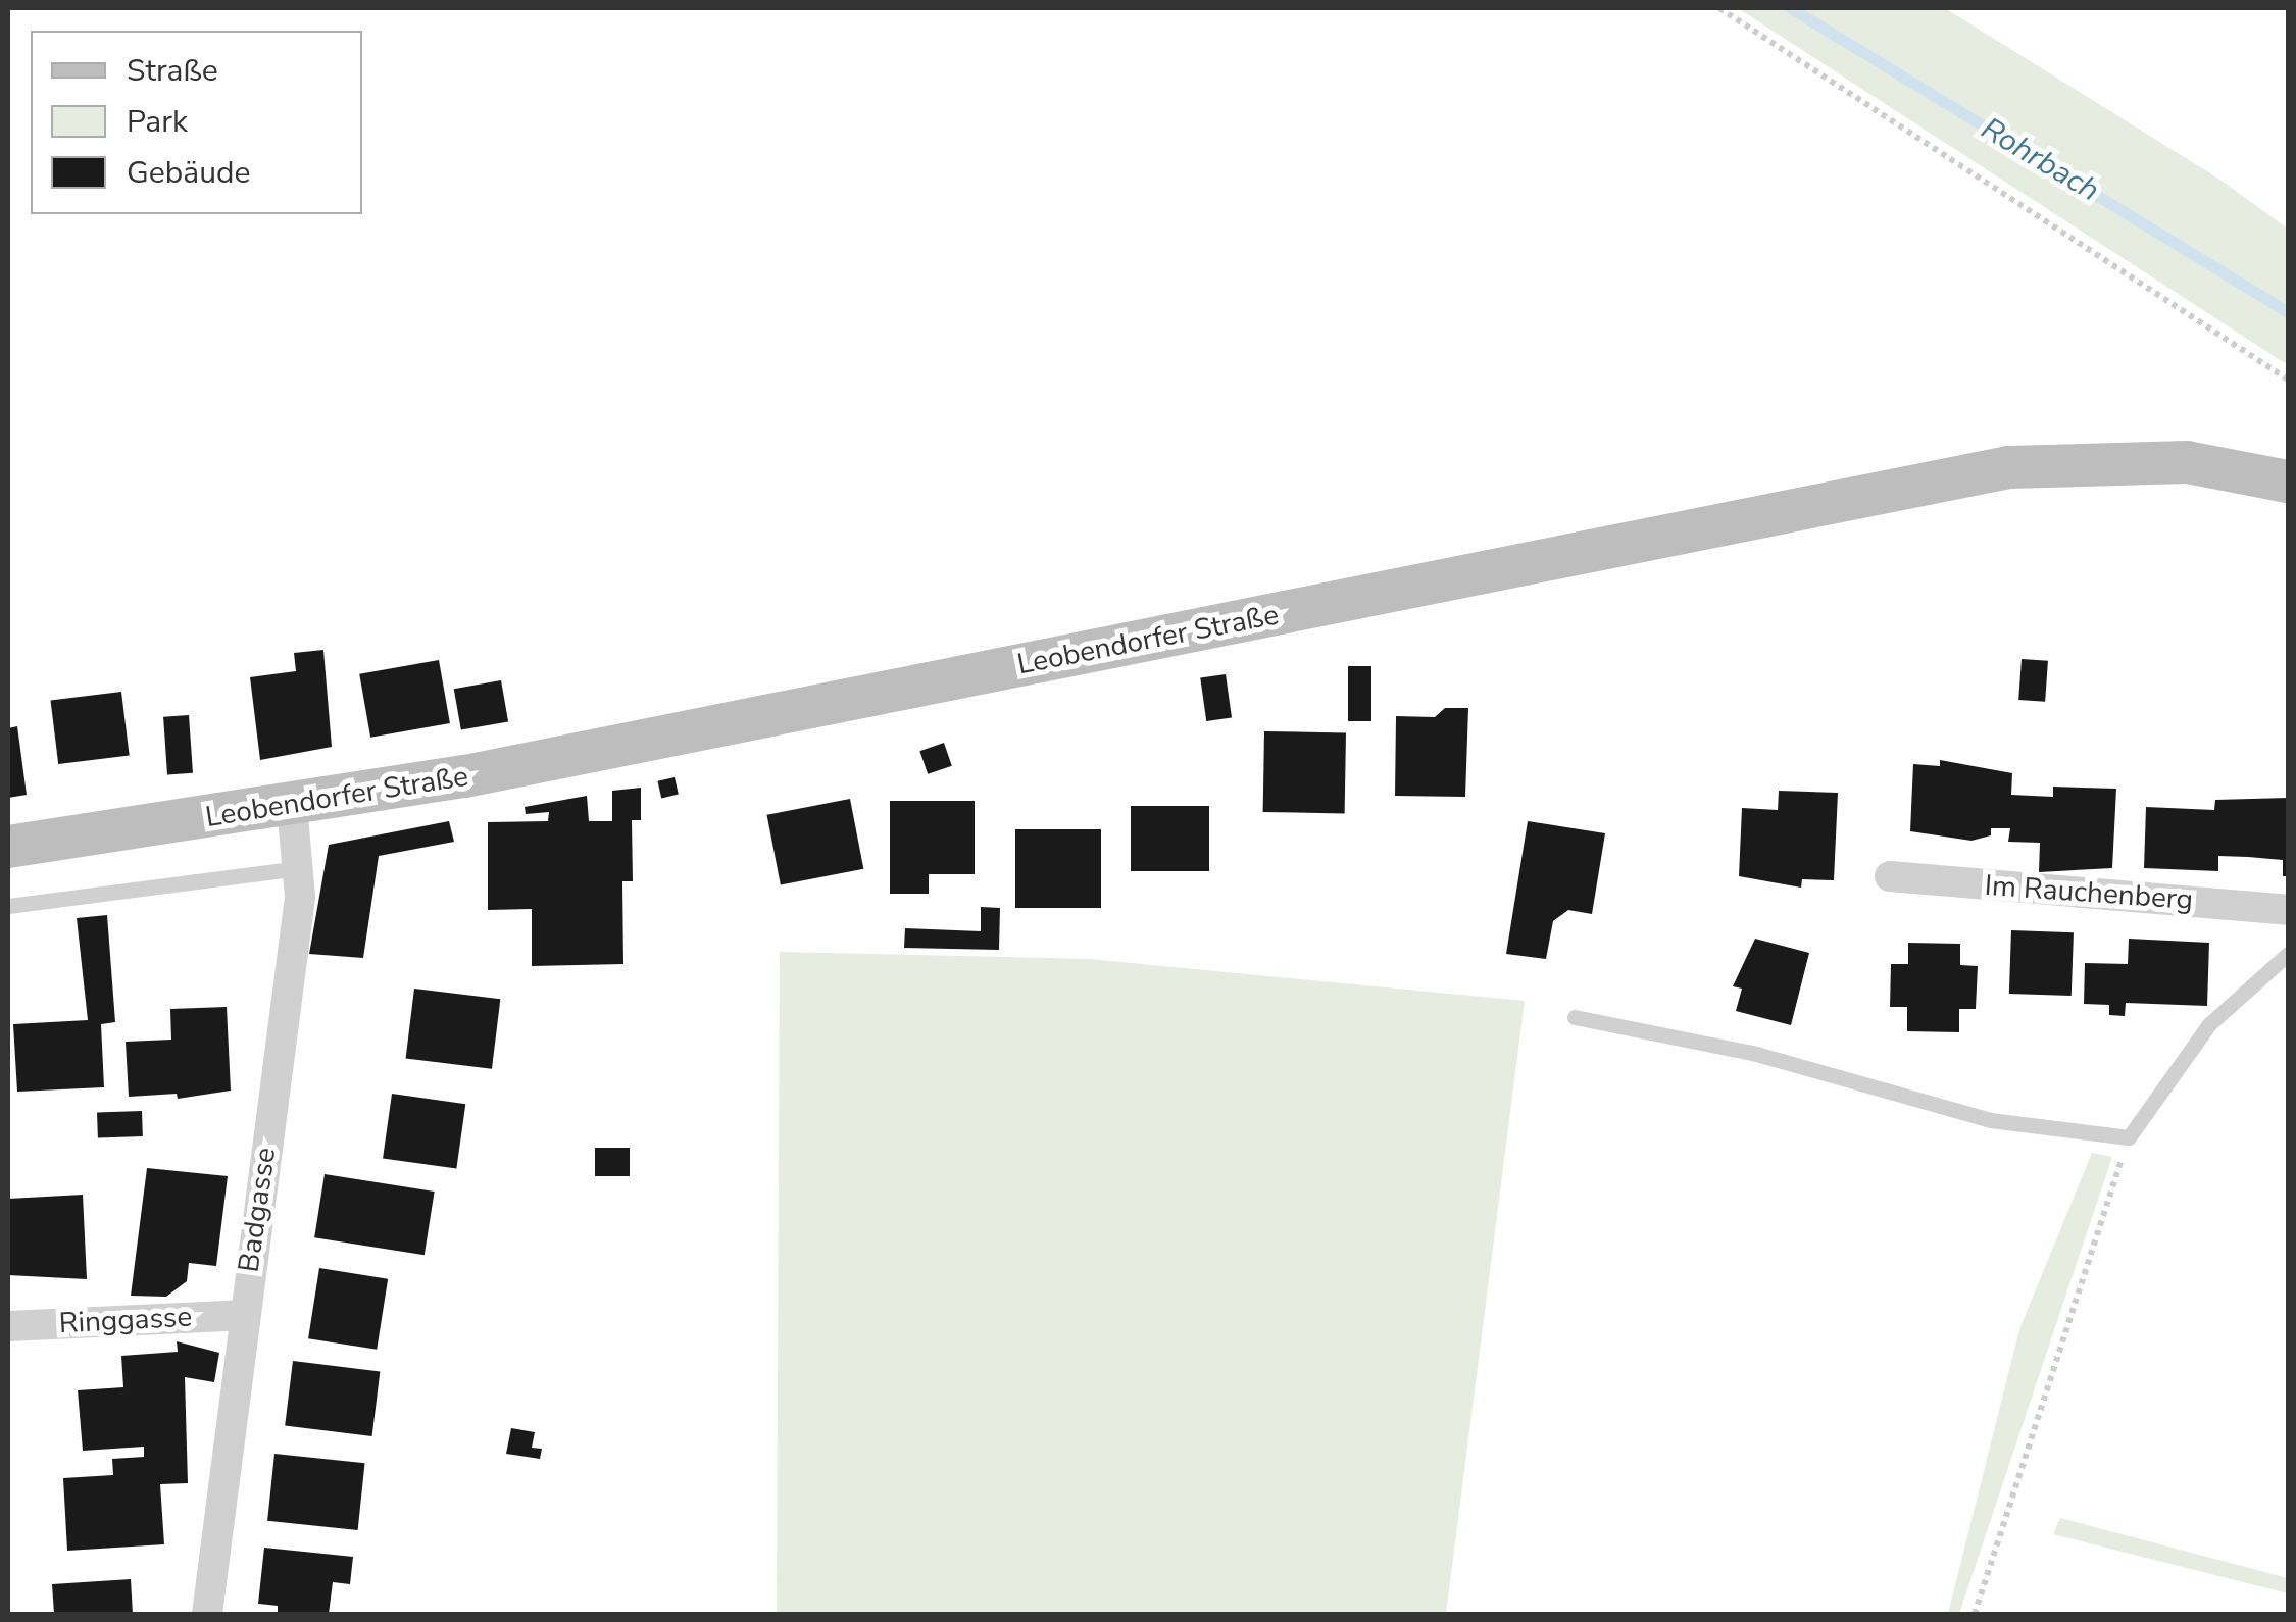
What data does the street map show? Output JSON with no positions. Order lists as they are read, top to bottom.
{
  "streets": {
    "main road": ["Leobendorfer Straße"],
    "street": ["Im Rauchenberg", "Badgasse", "Ringgasse"]
  },
  "crossings": [
    ["Leobendorfer Straße", "Badgasse"],
    ["Badgasse", "Ringgasse"]
  ],
  "water": ["Rohrbach"],
  "legend": ["Straße", "Park", "Gebäude"]
}
